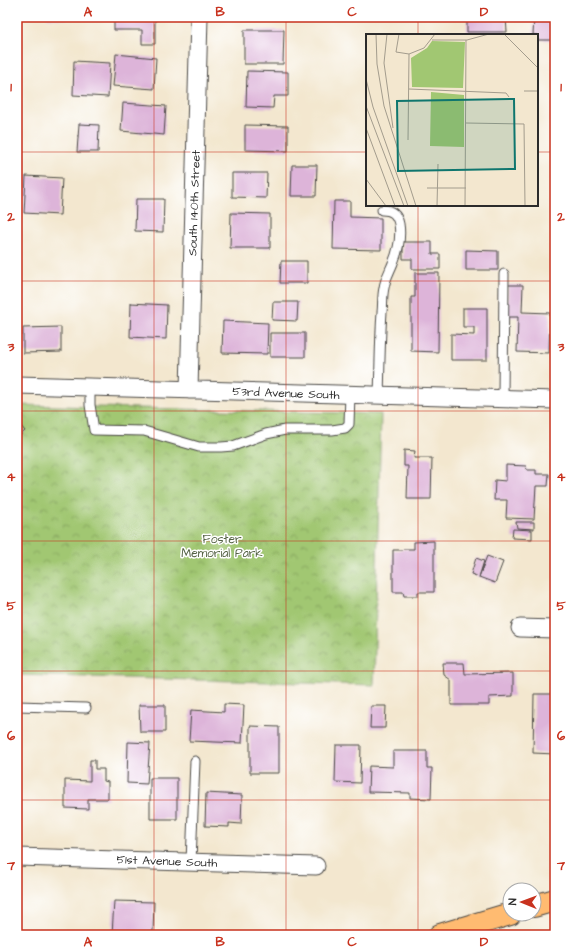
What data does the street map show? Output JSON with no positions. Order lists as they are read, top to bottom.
{
  "streets": {
    "street": ["South 140th Street", "53rd Avenue South", "51st Avenue South"]
  },
  "crossings": [
    ["South 140th Street", "53rd Avenue South"]
  ],
  "parks": ["Foster Memorial Park"],
  "north": "left",
  "grid": {
    "columns": [
      "A",
      "B",
      "C",
      "D"
    ],
    "rows": [
      "1",
      "2",
      "3",
      "4",
      "5",
      "6",
      "7"
    ]
  }
}
